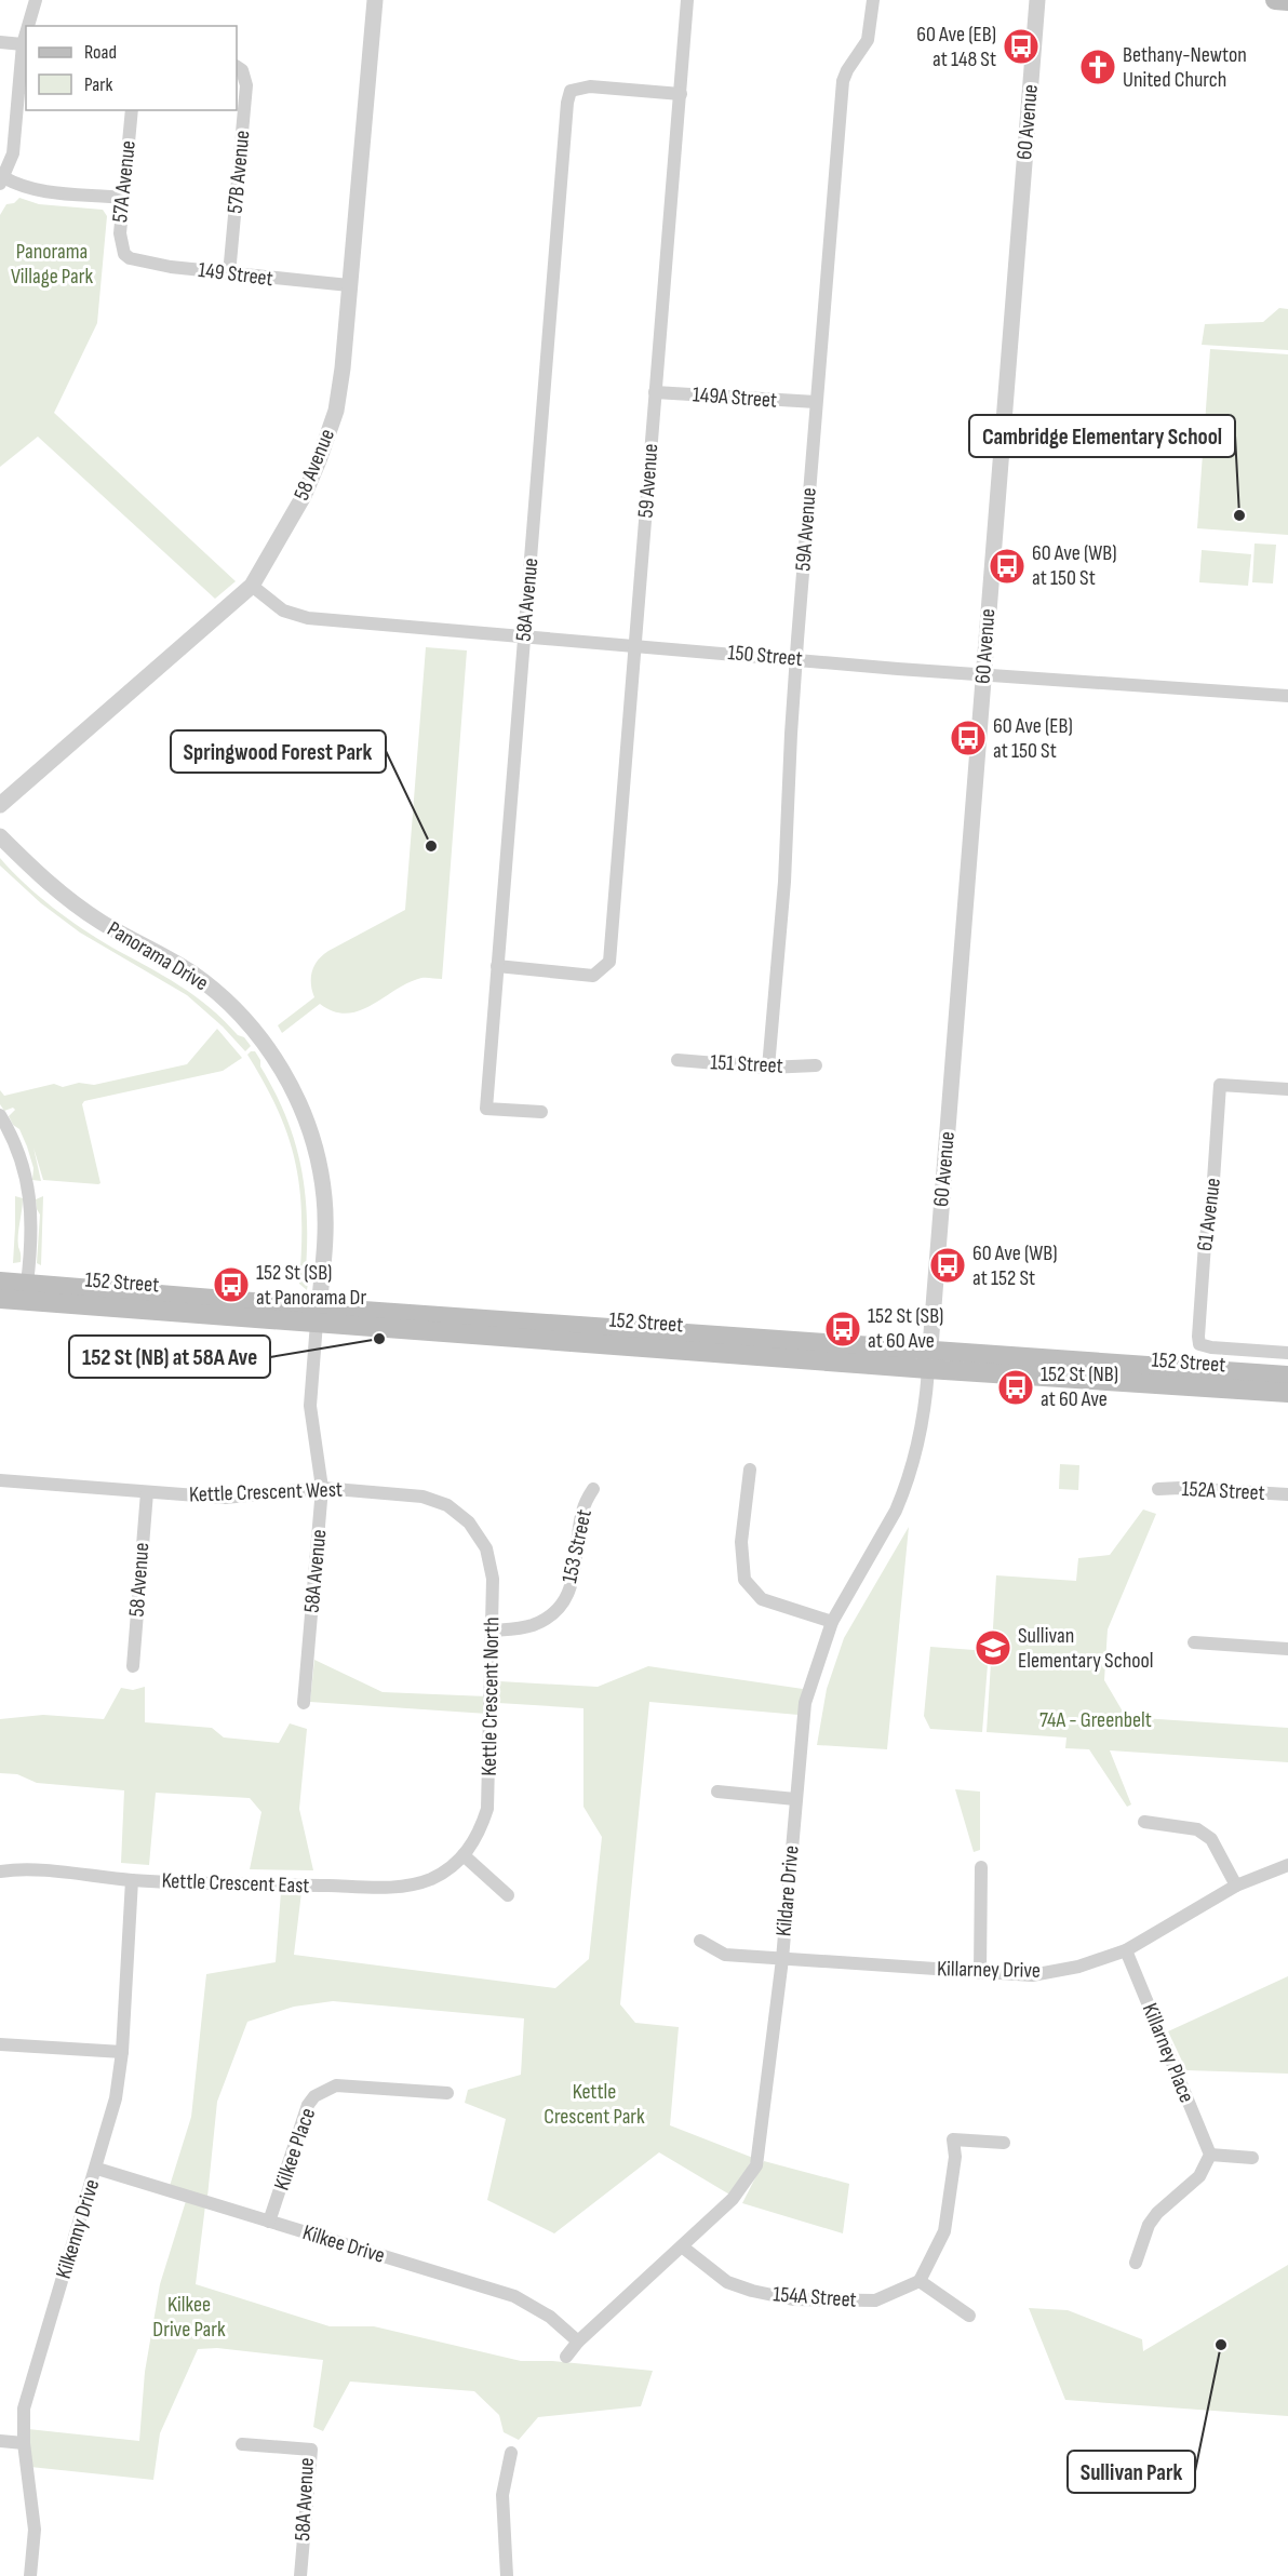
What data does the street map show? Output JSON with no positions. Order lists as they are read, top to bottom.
{
  "streets": {
    "main road": ["152 Street"],
    "street": [
      "60 Avenue",
      "57B Avenue",
      "57A Avenue",
      "149 Street",
      "149A Street",
      "58 Avenue",
      "59 Avenue",
      "59A Avenue",
      "58A Avenue",
      "150 Street",
      "Panorama Drive",
      "151 Street",
      "61 Avenue",
      "152A Street",
      "Kettle Crescent West",
      "153 Street",
      "Kettle Crescent North",
      "Kettle Crescent East",
      "Kildare Drive",
      "Killarney Drive",
      "Killarney Place",
      "Kilkee Place",
      "Kilkenny Drive",
      "Kilkee Drive",
      "154A Street"
    ]
  },
  "crossings": [
    ["60 Avenue", "150 Street"],
    ["60 Avenue", "152 Street"],
    ["60 Avenue", "Kildare Drive"],
    ["57B Avenue", "149 Street"],
    ["57A Avenue", "149 Street"],
    ["149 Street", "58 Avenue"],
    ["149A Street", "59 Avenue"],
    ["149A Street", "59A Avenue"],
    ["58 Avenue", "150 Street"],
    ["58 Avenue", "Kettle Crescent West"],
    ["59 Avenue", "58A Avenue"],
    ["59 Avenue", "150 Street"],
    ["59A Avenue", "150 Street"],
    ["59A Avenue", "151 Street"],
    ["58A Avenue", "150 Street"],
    ["58A Avenue", "Panorama Drive"],
    ["58A Avenue", "152 Street"],
    ["58A Avenue", "Kettle Crescent West"],
    ["Panorama Drive", "152 Street"],
    ["152 Street", "Kildare Drive"],
    ["Kettle Crescent West", "Kettle Crescent North"],
    ["153 Street", "Kettle Crescent North"],
    ["Kettle Crescent North", "Kettle Crescent East"],
    ["Kettle Crescent East", "Kilkenny Drive"],
    ["Kildare Drive", "Killarney Drive"],
    ["Kildare Drive", "Kilkee Drive"],
    ["Kildare Drive", "154A Street"],
    ["Killarney Drive", "Killarney Place"],
    ["Kilkee Place", "Kilkee Drive"],
    ["Kilkenny Drive", "Kilkee Drive"]
  ],
  "parks": [
    "Panorama Village Park",
    "74A - Greenbelt",
    "Kettle Crescent Park",
    "Kilkee Drive Park"
  ],
  "places": {
    "bus stop": [
      "60 Ave (EB) at 148 St",
      "60 Ave (WB) at 150 St",
      "60 Ave (EB) at 150 St",
      "60 Ave (WB) at 152 St",
      "152 St (SB) at Panorama Dr",
      "152 St (SB) at 60 Ave",
      "152 St (NB) at 60 Ave"
    ],
    "church": ["Bethany-Newton United Church"],
    "other": [
      "Cambridge Elementary School",
      "Springwood Forest Park",
      "152 St (NB) at 58A Ave",
      "Sullivan Park"
    ],
    "school or university": ["Sullivan Elementary School"]
  },
  "legend": ["Road", "Park"]
}
